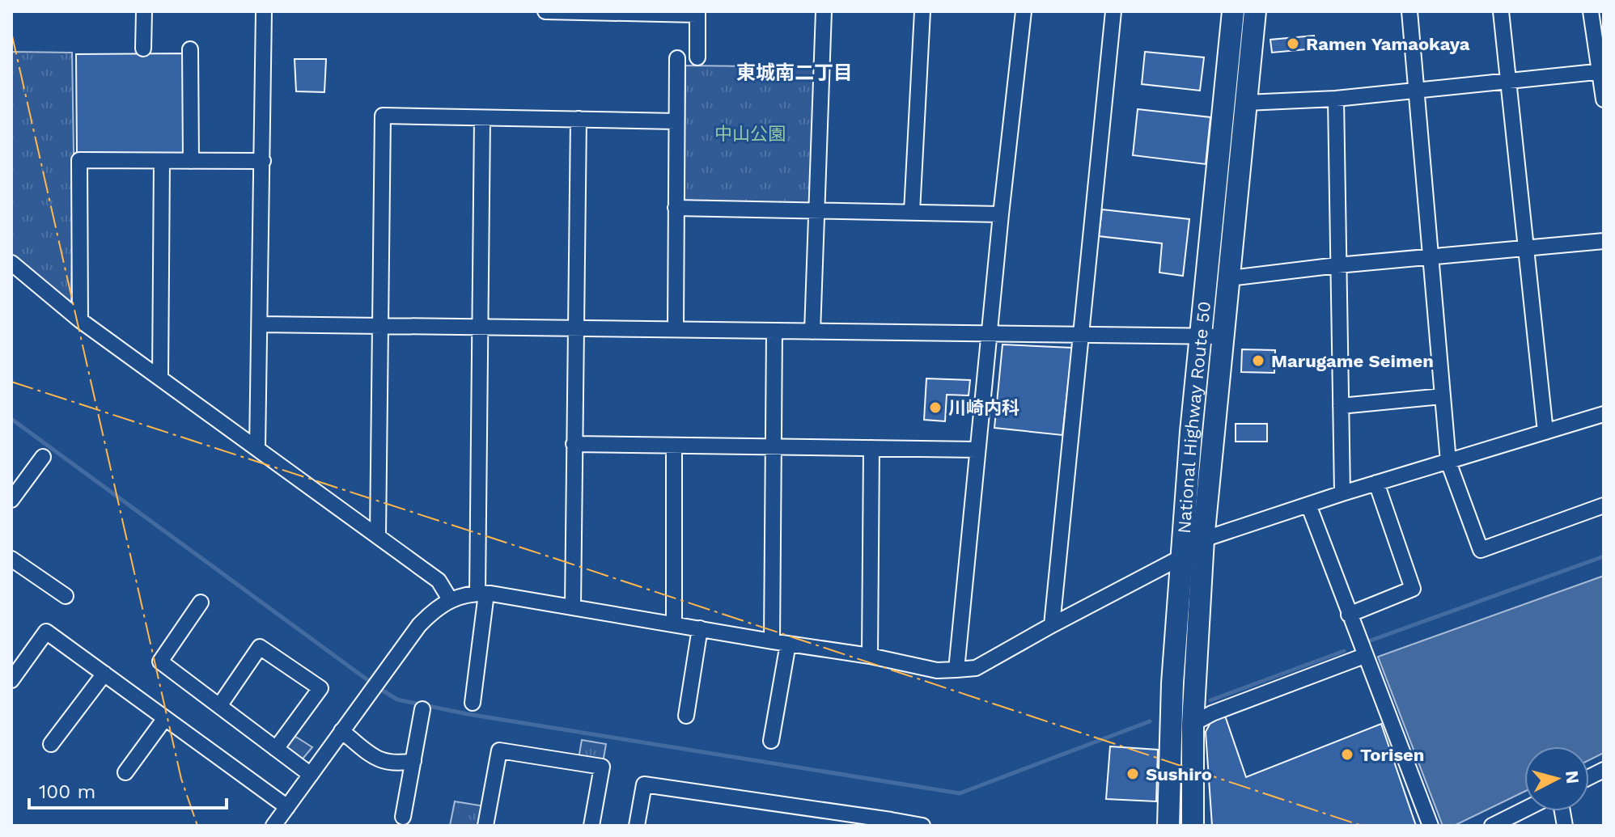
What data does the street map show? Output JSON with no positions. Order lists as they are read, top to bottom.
{
  "streets": {
    "highway": ["National Highway Route 50"]
  },
  "districts": ["東城南二丁目"],
  "parks": ["中山公園"],
  "places": [
    "Ramen Yamaokaya",
    "Marugame Seimen",
    "川崎内科",
    "Torisen",
    "Sushiro"
  ],
  "scale_bar": "100 m",
  "north": "right"
}
